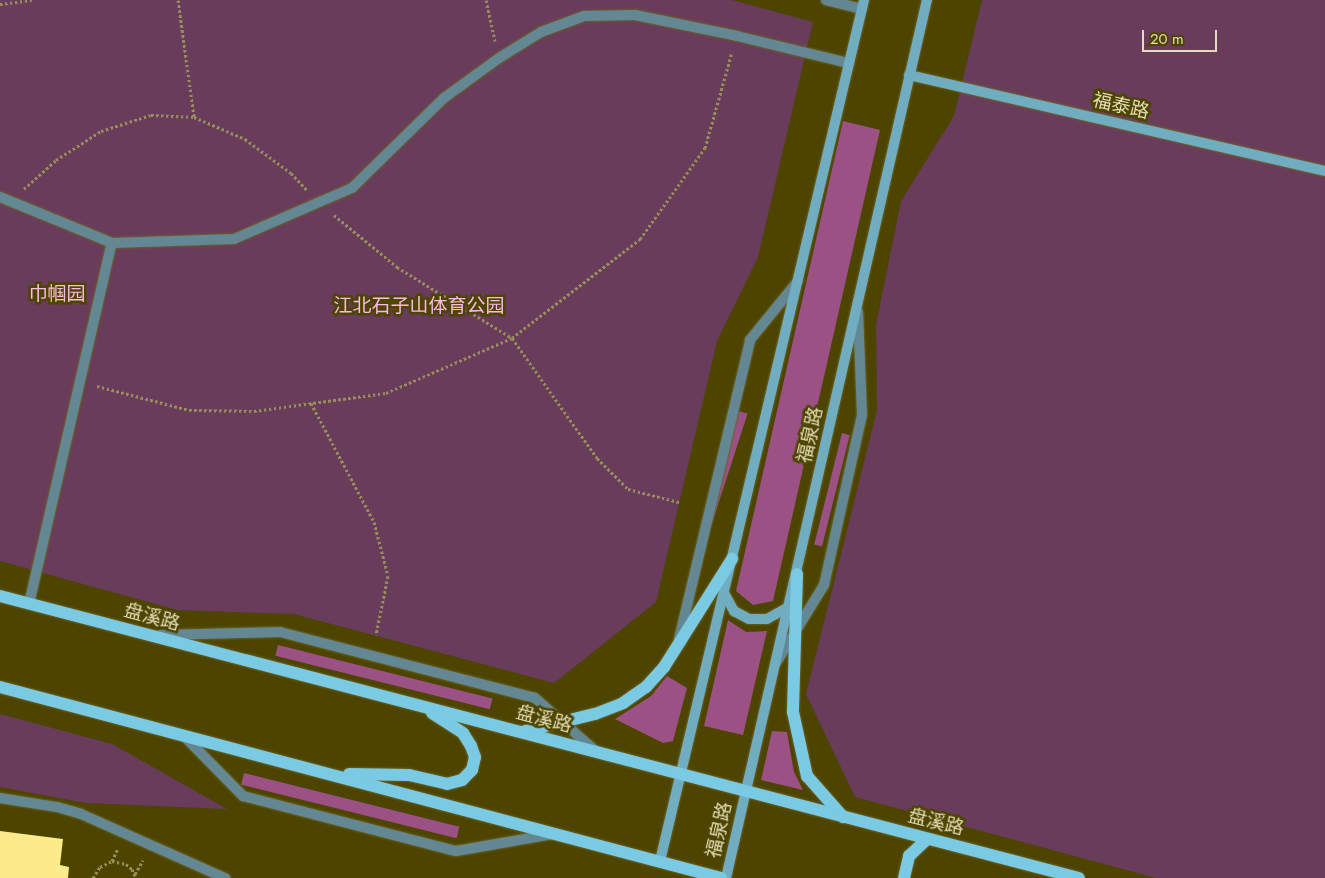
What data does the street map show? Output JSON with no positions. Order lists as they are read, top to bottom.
{
  "streets": {
    "main road": ["福泰路", "福泉路", "盘溪路"]
  },
  "crossings": [
    ["福泰路", "福泉路"],
    ["福泉路", "盘溪路"]
  ],
  "parks": ["巾帼园", "江北石子山体育公园"],
  "scale_bar": "20 m"
}
